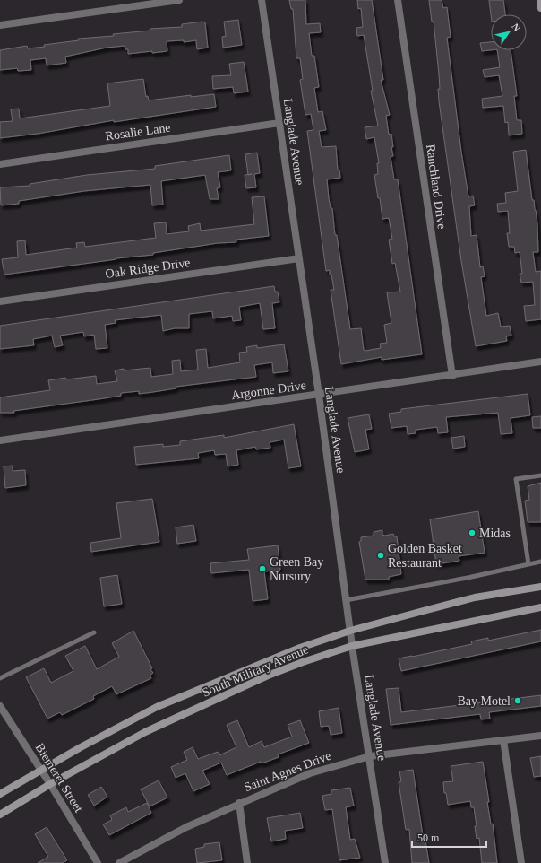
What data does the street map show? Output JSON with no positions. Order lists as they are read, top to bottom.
{
  "streets": {
    "main road": ["South Military Avenue"],
    "street": [
      "Rosalie Lane",
      "Langlade Avenue",
      "Ranchland Drive",
      "Oak Ridge Drive",
      "Argonne Drive",
      "Saint Agnes Drive",
      "Biemeret Street"
    ]
  },
  "crossings": [
    ["Rosalie Lane", "Langlade Avenue"],
    ["Langlade Avenue", "Oak Ridge Drive"],
    ["Langlade Avenue", "Argonne Drive"],
    ["Langlade Avenue", "South Military Avenue"],
    ["Langlade Avenue", "Saint Agnes Drive"],
    ["Ranchland Drive", "Argonne Drive"],
    ["South Military Avenue", "Biemeret Street"]
  ],
  "places": [
    "Midas",
    "Golden Basket Restaurant",
    "Green Bay Nursury",
    "Bay Motel"
  ],
  "scale_bar": "50 m",
  "north": "top right"
}
